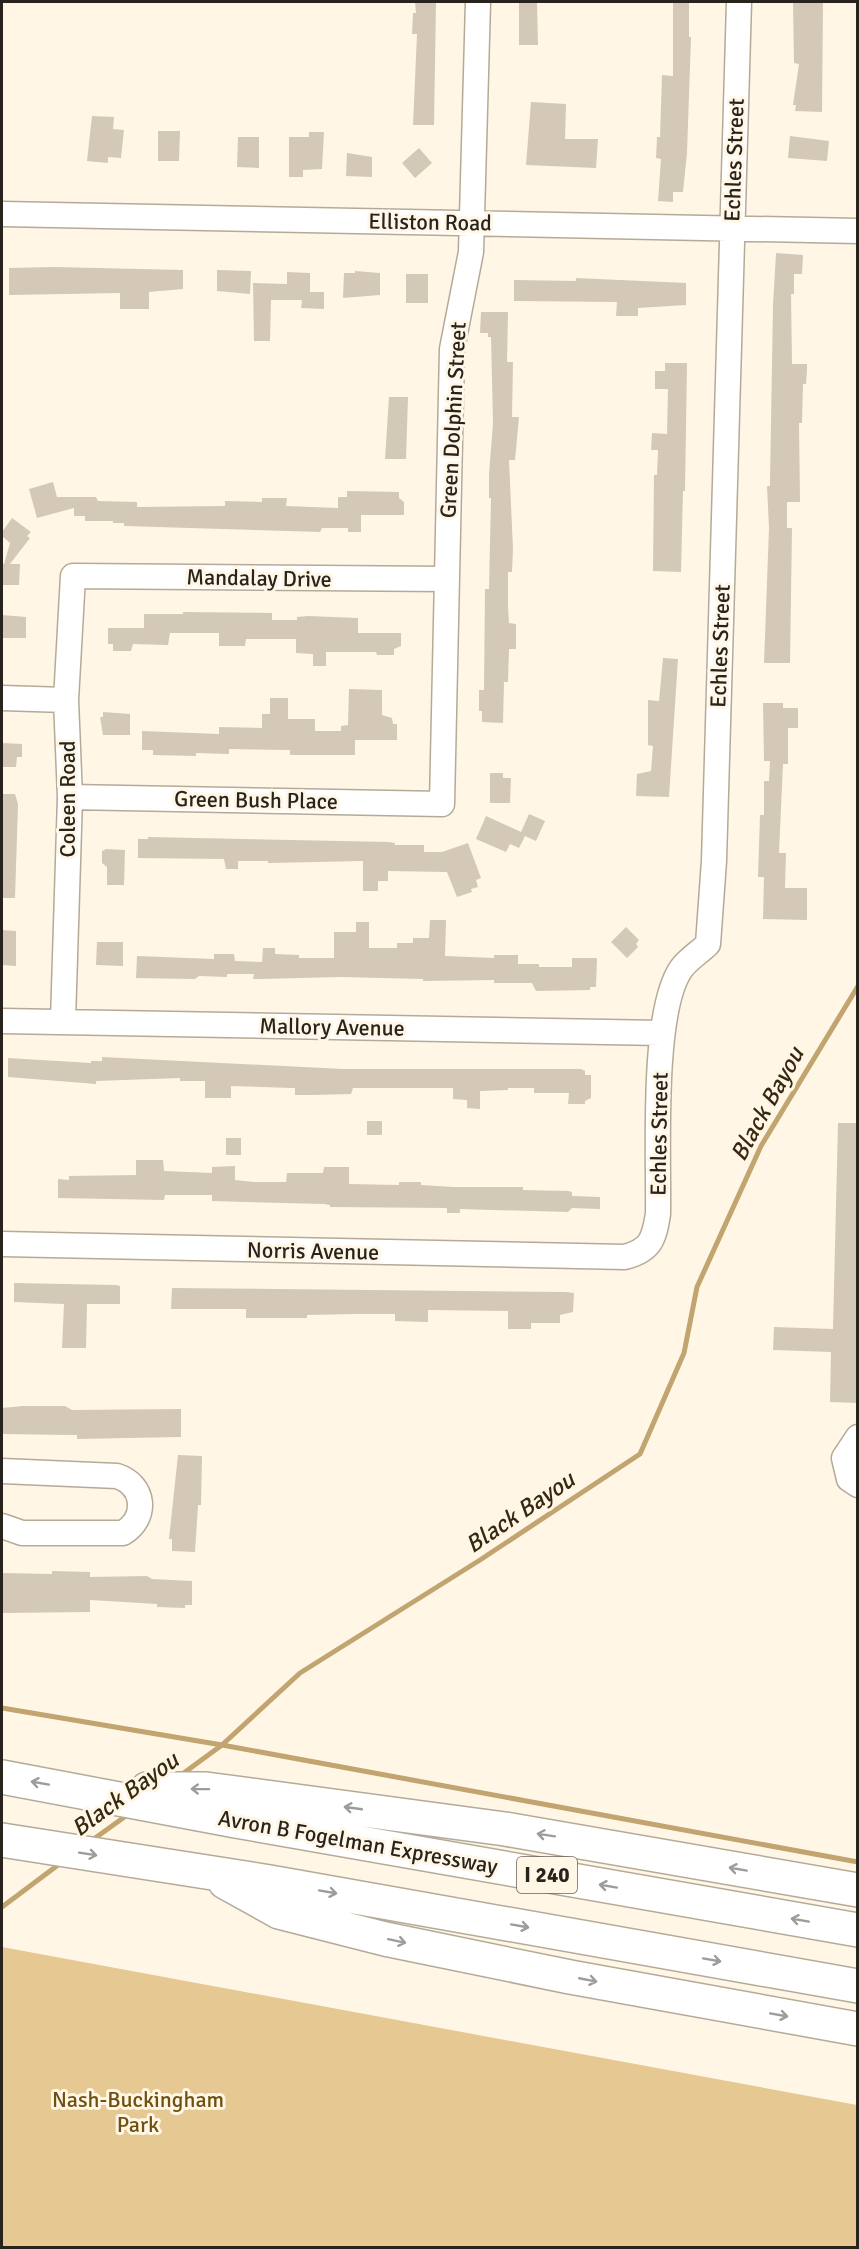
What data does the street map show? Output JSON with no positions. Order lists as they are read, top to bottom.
{
  "streets": {
    "highway": ["Avron B Fogelman Expressway", "I 240"],
    "street": [
      "Echles Street",
      "Elliston Road",
      "Green Dolphin Street",
      "Mandalay Drive",
      "Coleen Road",
      "Green Bush Place",
      "Mallory Avenue",
      "Norris Avenue"
    ]
  },
  "crossings": [
    ["Echles Street", "Elliston Road"],
    ["Echles Street", "Mallory Avenue"],
    ["Echles Street", "Norris Avenue"],
    ["Elliston Road", "Green Dolphin Street"],
    ["Green Dolphin Street", "Mandalay Drive"],
    ["Green Dolphin Street", "Green Bush Place"],
    ["Mandalay Drive", "Coleen Road"],
    ["Coleen Road", "Green Bush Place"],
    ["Coleen Road", "Mallory Avenue"]
  ],
  "water": ["Black Bayou"],
  "parks": ["Nash-Buckingham Park"]
}
